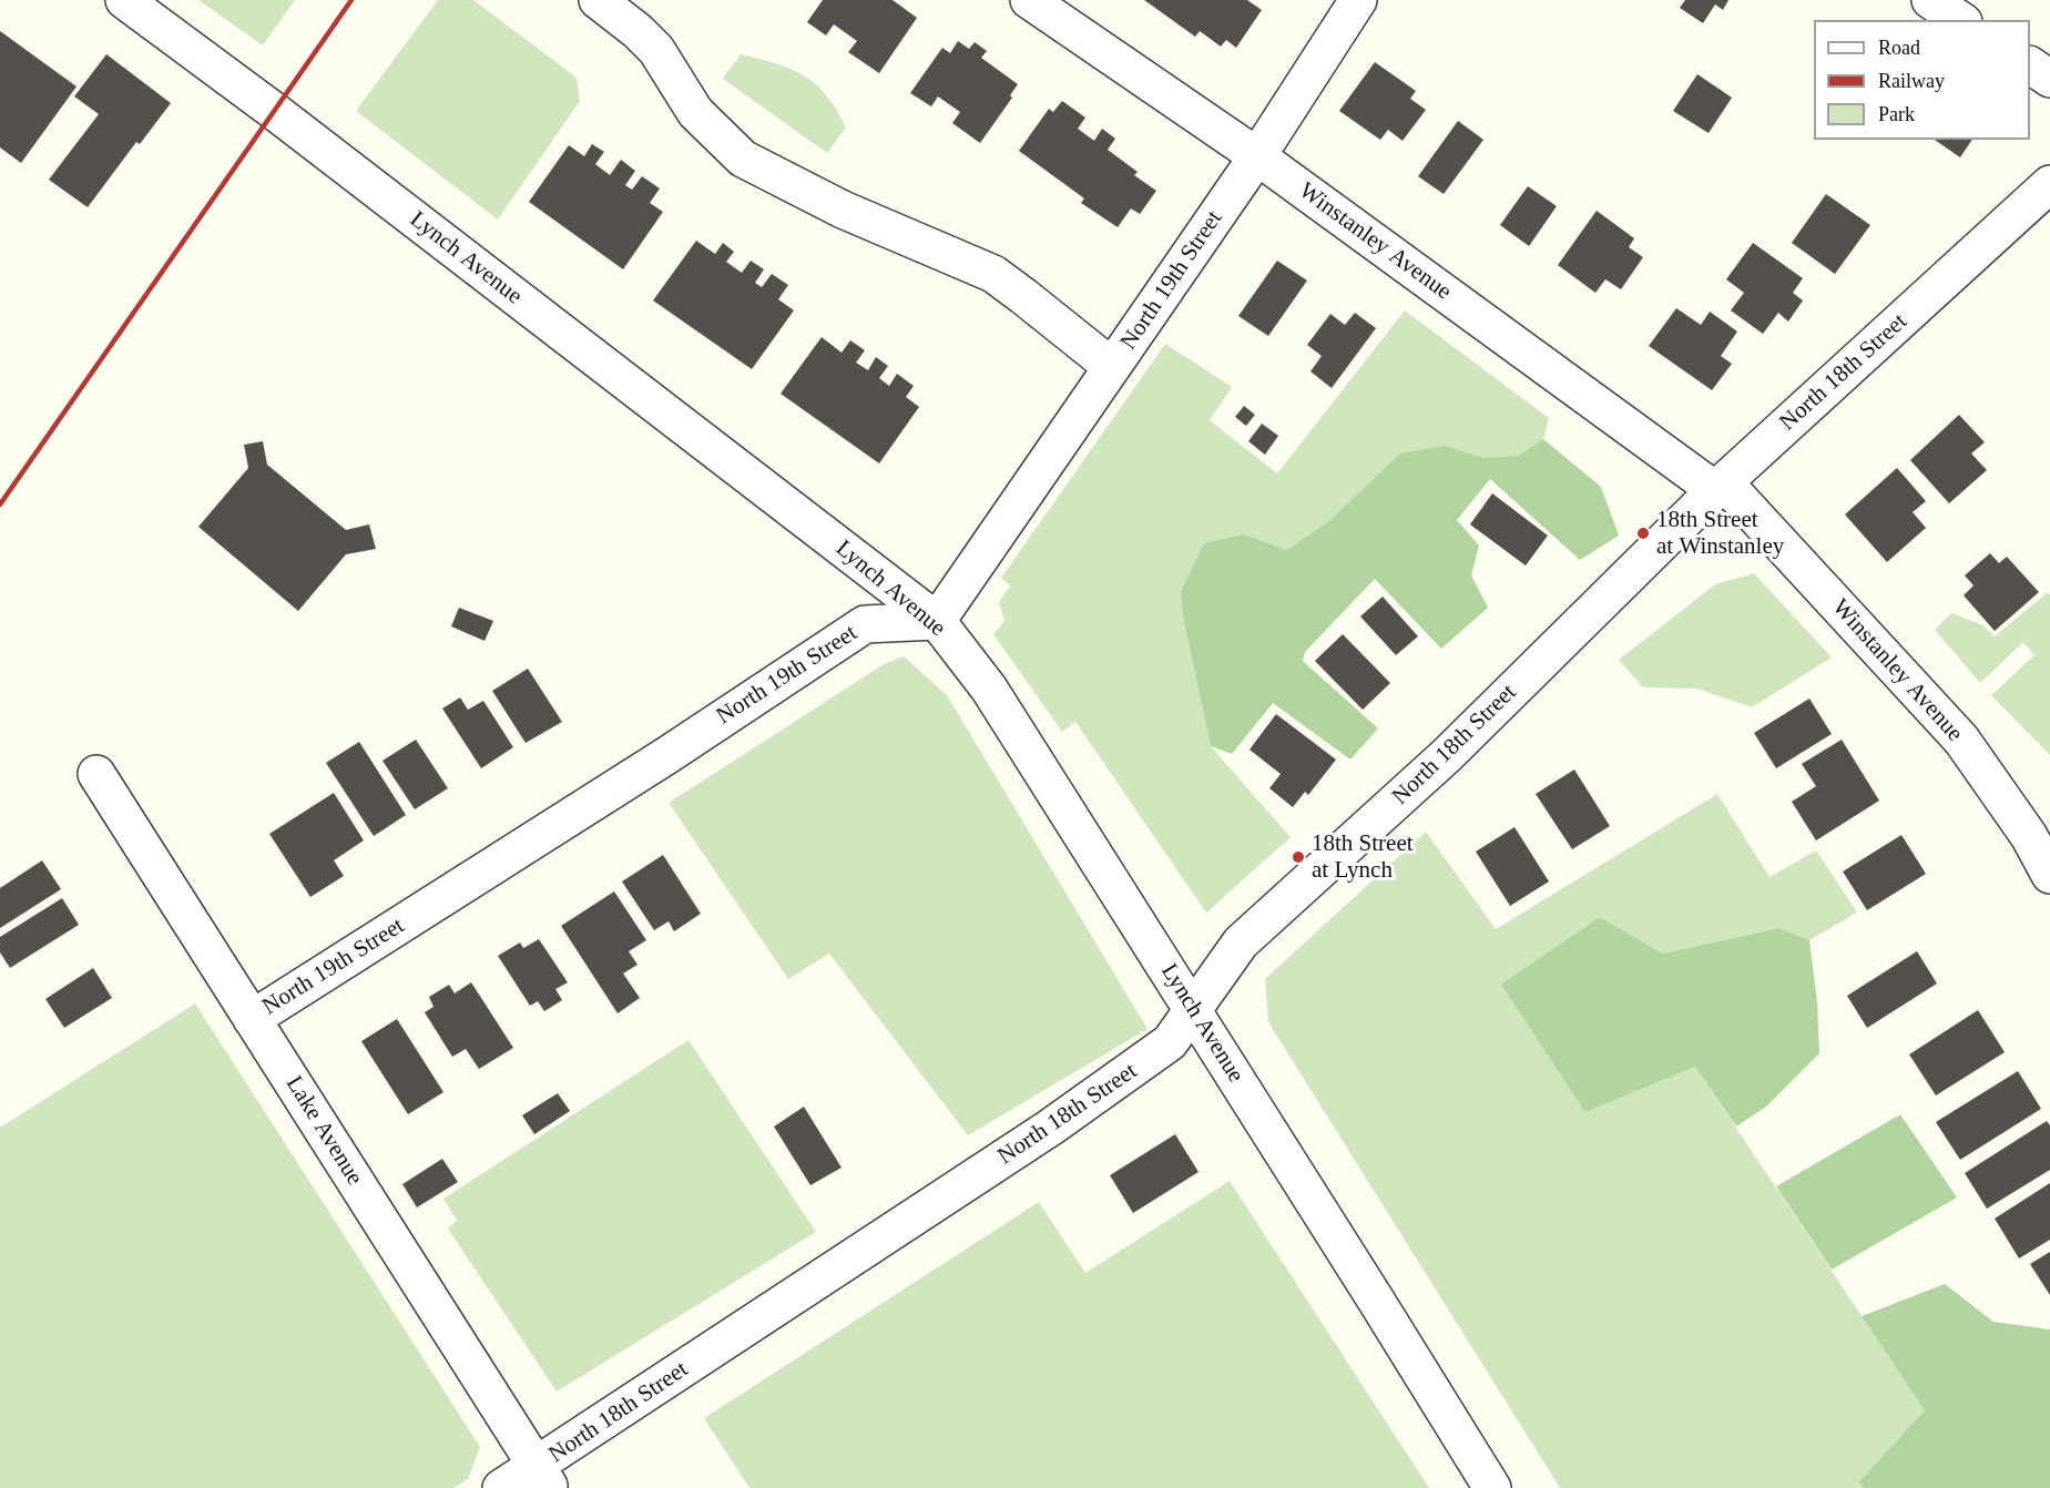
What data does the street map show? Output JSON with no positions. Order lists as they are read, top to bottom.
{
  "streets": {
    "street": [
      "Winstanley Avenue",
      "Lynch Avenue",
      "North 19th Street",
      "North 18th Street",
      "Lake Avenue"
    ]
  },
  "crossings": [
    ["Winstanley Avenue", "North 19th Street"],
    ["Winstanley Avenue", "North 18th Street"],
    ["Lynch Avenue", "North 19th Street"],
    ["Lynch Avenue", "North 18th Street"],
    ["North 19th Street", "Lake Avenue"],
    ["North 18th Street", "Lake Avenue"]
  ],
  "places": ["18th Street at Winstanley", "18th Street at Lynch"],
  "legend": ["Road", "Railway", "Park"]
}
